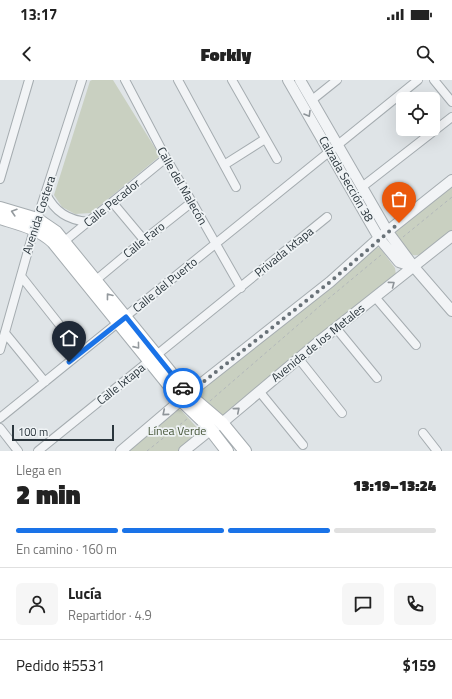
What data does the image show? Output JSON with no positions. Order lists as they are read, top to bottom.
{
  "streets": {
    "street": [
      "Calzada Sección 38",
      "Calle del Malecón",
      "Calle Pecador",
      "Avenida Costera",
      "Calle Faro",
      "Privada Ixtapa",
      "Calle del Puerto",
      "Avenida de los Metales",
      "Calle Ixtapa"
    ]
  },
  "crossings": [
    ["Calzada Sección 38", "Calle del Puerto"],
    ["Calzada Sección 38", "Avenida de los Metales"],
    ["Calle del Malecón", "Calle Pecador"],
    ["Calle del Malecón", "Calle Faro"],
    ["Calle del Malecón", "Privada Ixtapa"],
    ["Calle del Malecón", "Calle del Puerto"],
    ["Calle del Malecón", "Calle Ixtapa"],
    ["Privada Ixtapa", "Calle Ixtapa"]
  ],
  "parks": ["Línea Verde"],
  "scale_bar": "100 m",
  "page": {
    "status": "13:17",
    "header": "Forkly",
    "scale": "100 m",
    "heading": ["2 min", "Llega en", "13:19–13:24"],
    "panel": [
      "Lucía",
      "Repartidor · 4.9",
      "Pedido #5531",
      "$159"
    ],
    "bar": "En camino · 160 m"
  }
}
